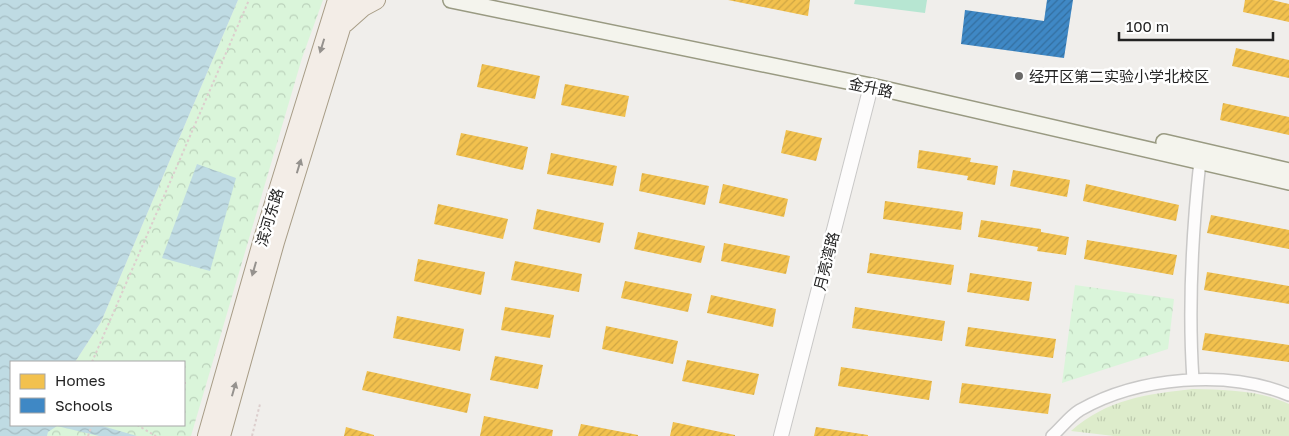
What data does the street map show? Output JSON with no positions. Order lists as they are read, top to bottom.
{
  "streets": {
    "main road": ["金升路", "滨河东路"],
    "street": ["月亮湾路"]
  },
  "crossings": [
    ["金升路", "月亮湾路"]
  ],
  "places": ["经开区第二实验小学北校区"],
  "legend": ["Homes", "Schools"],
  "scale_bar": "100 m"
}
